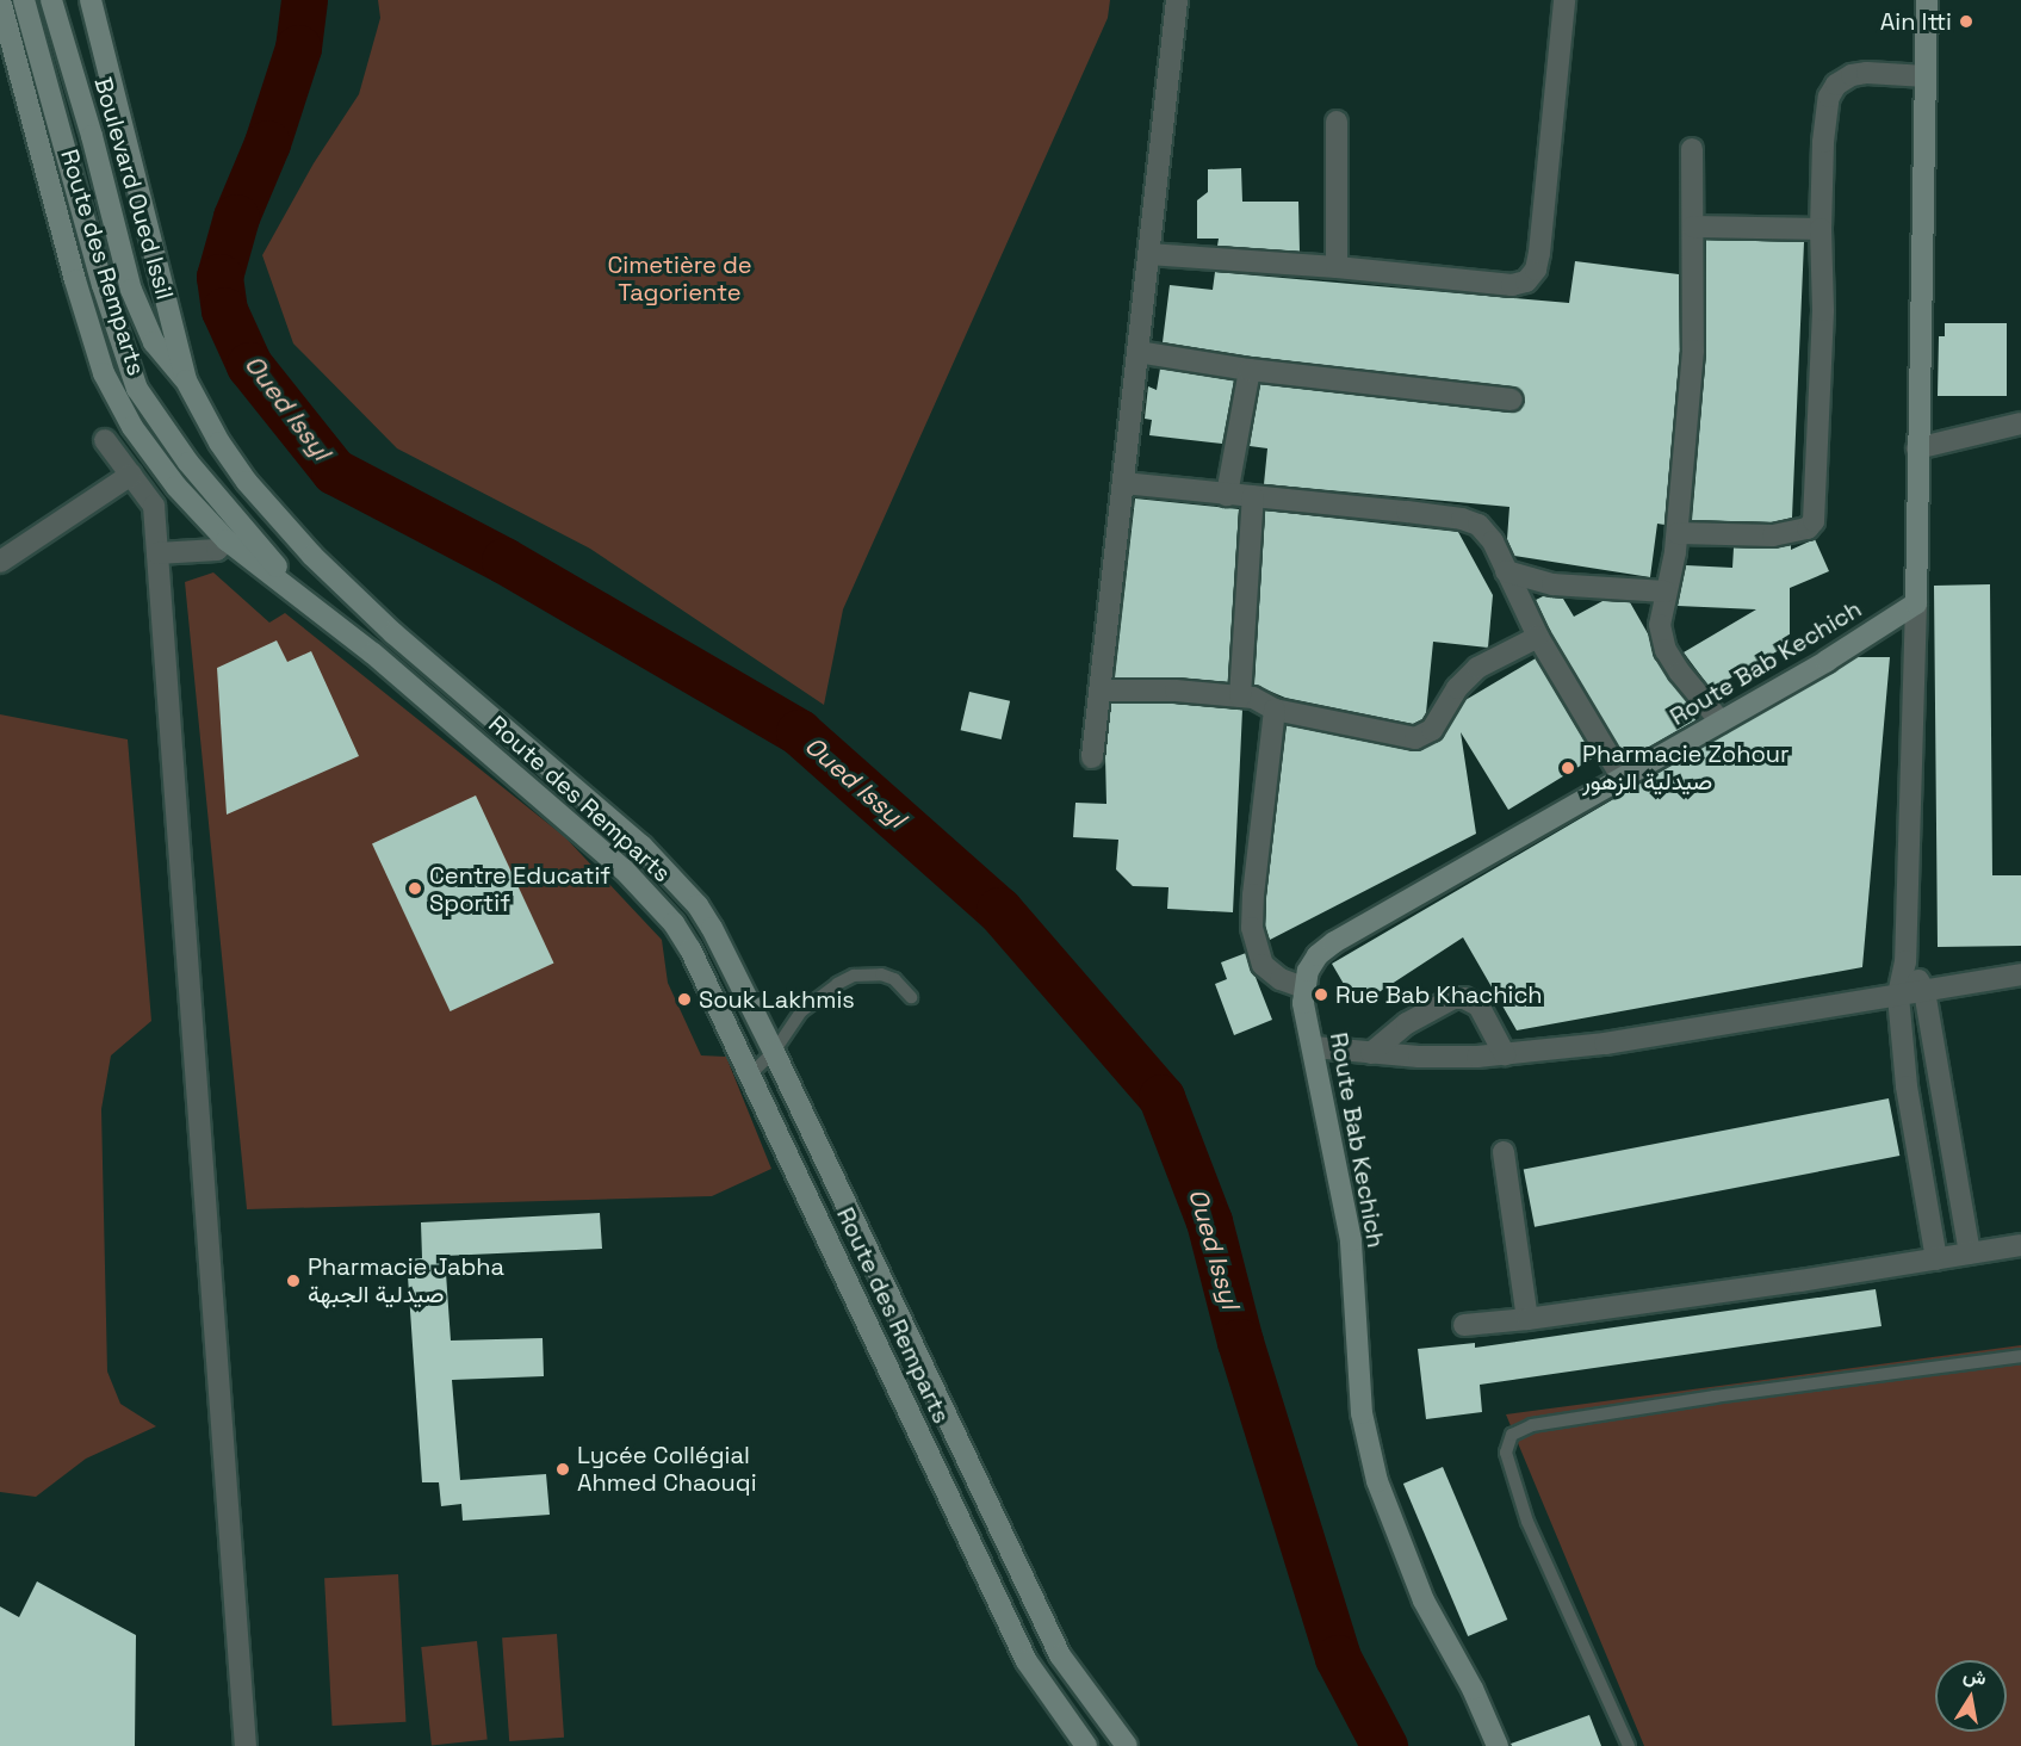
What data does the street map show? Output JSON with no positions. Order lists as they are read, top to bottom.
{
  "streets": {
    "main road": ["Boulevard Oued Issil", "Route des Remparts", "Route Bab Kechich"]
  },
  "crossings": [
    ["Boulevard Oued Issil", "Route des Remparts"]
  ],
  "water": ["Oued Issyl"],
  "parks": ["Cimetière de Tagoriente"],
  "places": [
    "Ain Itti",
    "Pharmacie Zohour صيدلية الزهور",
    "Centre Educatif Sportif",
    "Rue Bab Khachich",
    "Souk Lakhmis",
    "Pharmacie Jabha صيدلية الجبهة",
    "Lycée Collégial Ahmed Chaouqi"
  ],
  "north": "top"
}
